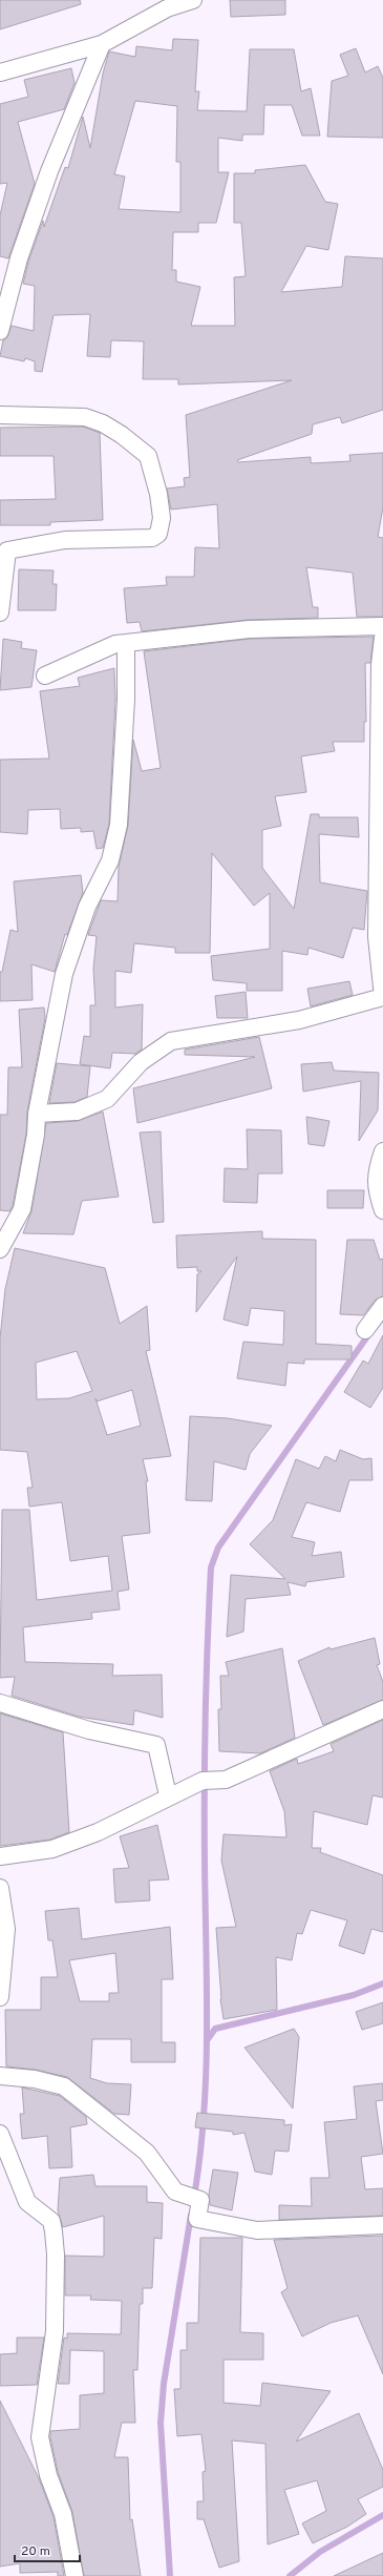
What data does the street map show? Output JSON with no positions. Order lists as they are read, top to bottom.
{
  "scale_bar": "20 m"
}
